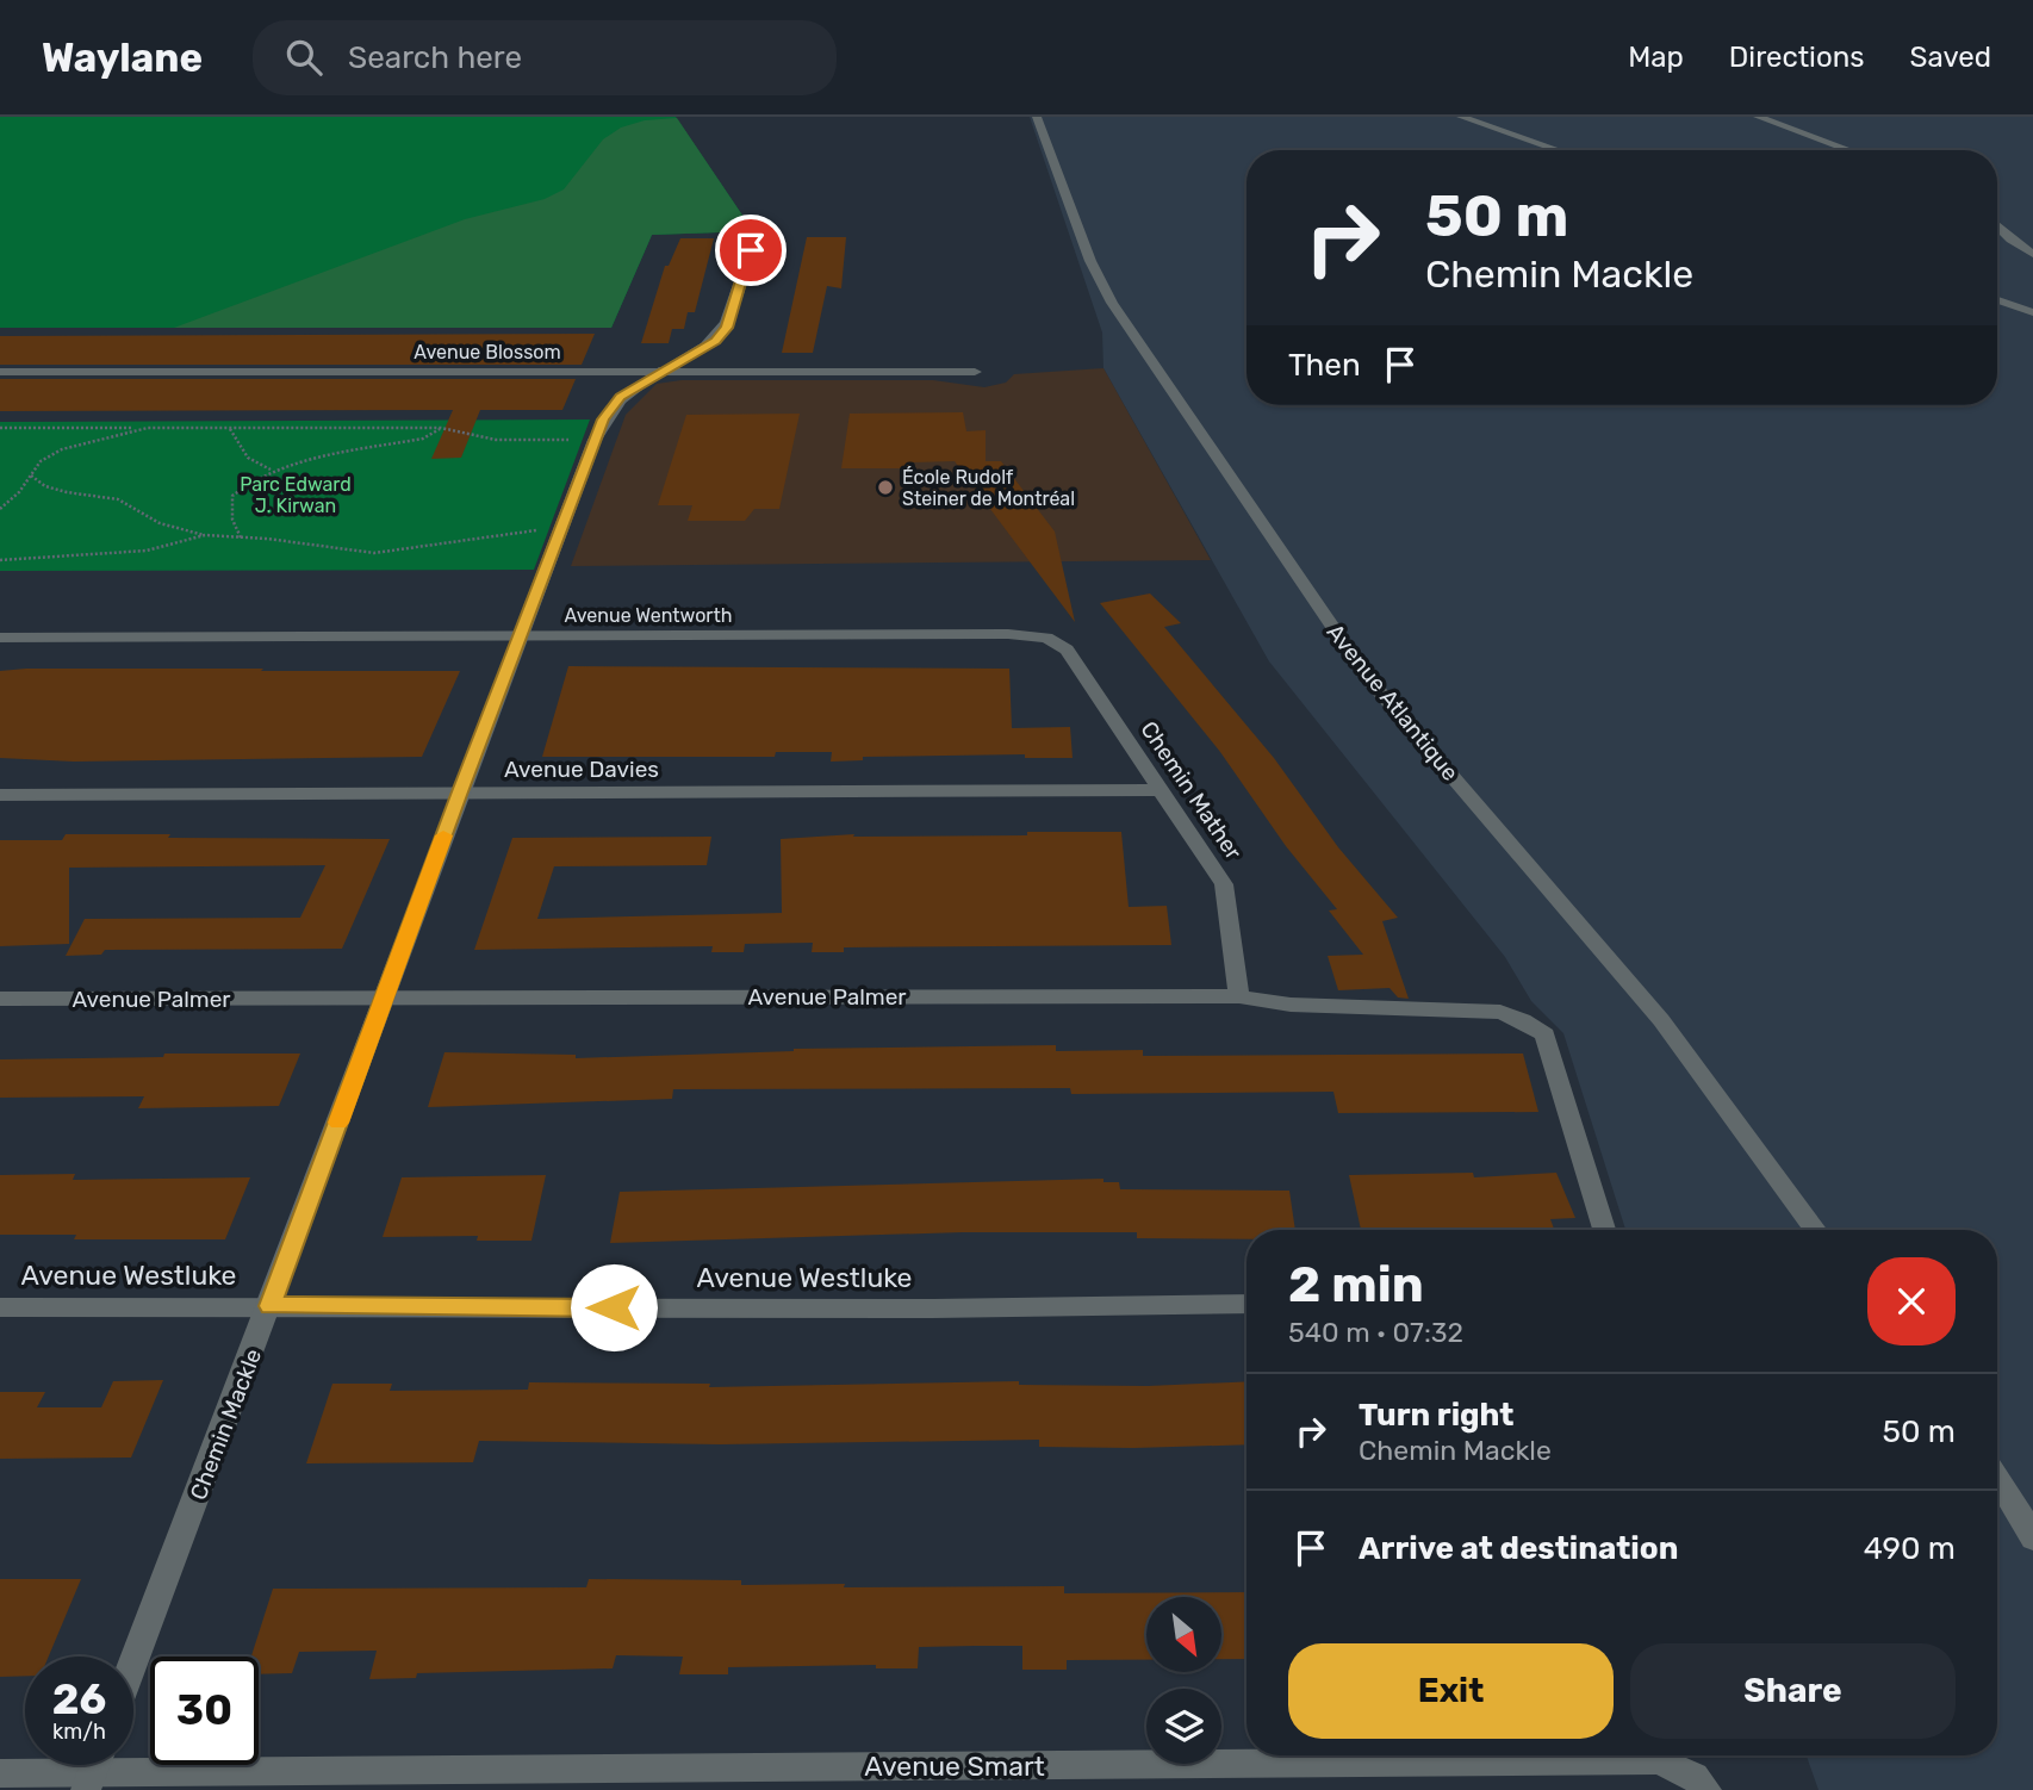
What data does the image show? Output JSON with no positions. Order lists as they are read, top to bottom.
{
  "streets": {
    "street": [
      "Avenue Blossom",
      "Avenue Wentworth",
      "Avenue Atlantique",
      "Avenue Davies",
      "Chemin Mather",
      "Avenue Palmer",
      "Avenue Westluke",
      "Chemin Mackle",
      "Avenue Smart"
    ]
  },
  "crossings": [
    ["Avenue Blossom", "Chemin Mackle"],
    ["Avenue Wentworth", "Chemin Mather"],
    ["Avenue Wentworth", "Chemin Mackle"],
    ["Avenue Davies", "Chemin Mather"],
    ["Avenue Davies", "Chemin Mackle"],
    ["Chemin Mather", "Avenue Palmer"],
    ["Avenue Palmer", "Chemin Mackle"],
    ["Avenue Westluke", "Chemin Mackle"]
  ],
  "parks": ["Parc Edward J. Kirwan"],
  "places": ["École Rudolf Steiner de Montréal"],
  "north": "bottom right",
  "page": {
    "header": "Waylane",
    "search": "Search here",
    "nav": ["Map", "Directions", "Saved"],
    "turn": ["50 m", "Chemin Mackle"],
    "then": "Then",
    "heading": ["2 min", "540 m · 07:32"],
    "list": [
      {
        "name": "Turn right",
        "note": "Chemin Mackle",
        "value": "50 m"
      },
      {
        "name": "Arrive at destination",
        "value": "490 m"
      }
    ],
    "buttons": ["Exit", "Share"],
    "speed": "26 km/h",
    "limit": "30"
  }
}
